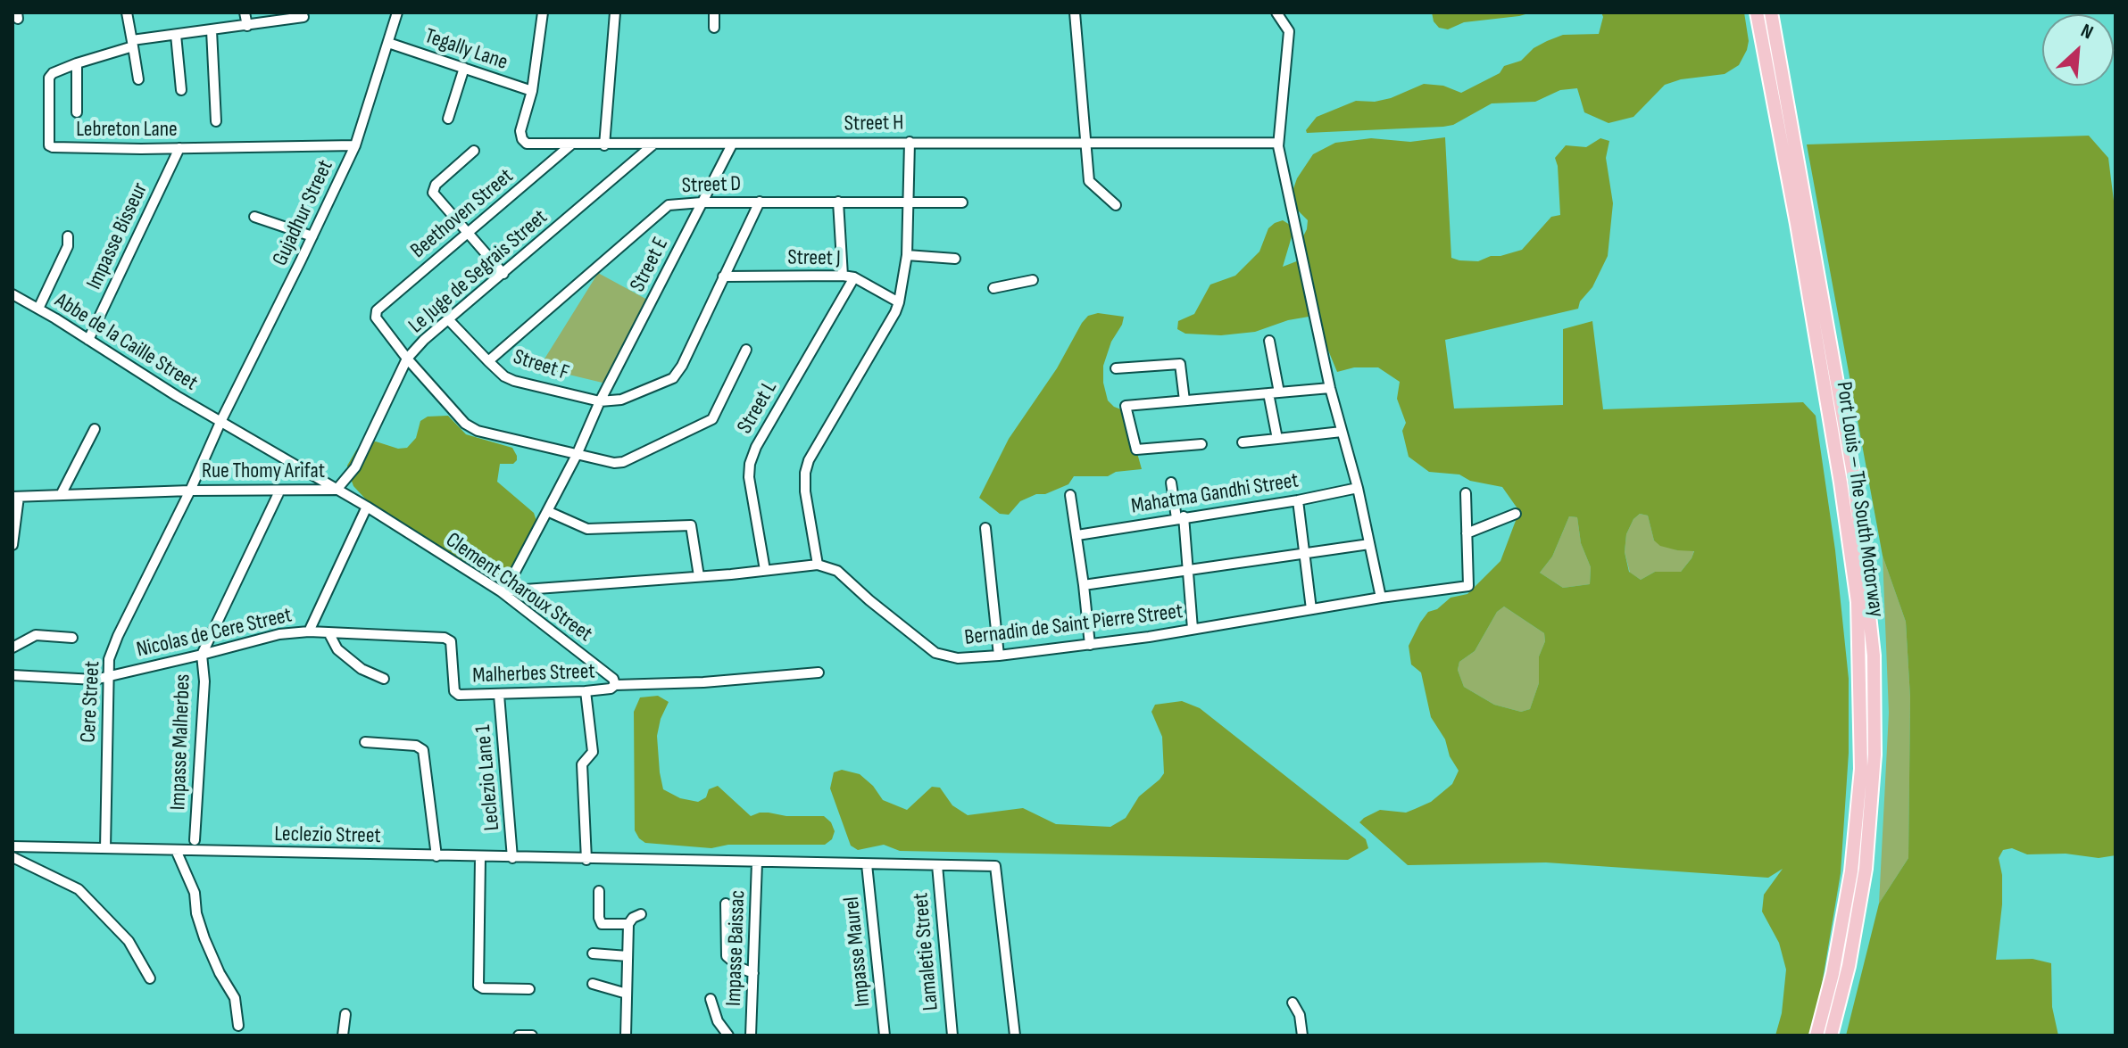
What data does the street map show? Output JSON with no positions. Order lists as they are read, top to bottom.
{
  "streets": {
    "highway": ["Port Louis – The South Motorway"],
    "street": [
      "Tegally Lane",
      "Street H",
      "Lebreton Lane",
      "Street D",
      "Gujadhur Street",
      "Beethoven Street",
      "Impasse Bisseur",
      "Street J",
      "Street E",
      "Le Juge de Segrais Street",
      "Abbe de la Caille Street",
      "Street F",
      "Street L",
      "Rue Thomy Arifat",
      "Mahatma Gandhi Street",
      "Clement Charoux Street",
      "Bernadin de Saint Pierre Street",
      "Nicolas de Cere Street",
      "Malherbes Street",
      "Cere Street",
      "Impasse Malherbes",
      "Leclezio Lane 1",
      "Leclezio Street",
      "Impasse Baissac",
      "Impasse Maurel",
      "Lamaletie Street"
    ]
  },
  "crossings": [
    ["Tegally Lane", "Street H"],
    ["Tegally Lane", "Gujadhur Street"],
    ["Street H", "Beethoven Street"],
    ["Street H", "Street E"],
    ["Street H", "Le Juge de Segrais Street"],
    ["Lebreton Lane", "Gujadhur Street"],
    ["Lebreton Lane", "Impasse Bisseur"],
    ["Street D", "Street E"],
    ["Street D", "Street F"],
    ["Gujadhur Street", "Abbe de la Caille Street"],
    ["Gujadhur Street", "Rue Thomy Arifat"],
    ["Gujadhur Street", "Clement Charoux Street"],
    ["Gujadhur Street", "Cere Street"],
    ["Beethoven Street", "Le Juge de Segrais Street"],
    ["Impasse Bisseur", "Abbe de la Caille Street"],
    ["Street J", "Street L"],
    ["Street E", "Street F"],
    ["Street E", "Clement Charoux Street"],
    ["Le Juge de Segrais Street", "Street F"],
    ["Le Juge de Segrais Street", "Rue Thomy Arifat"],
    ["Le Juge de Segrais Street", "Clement Charoux Street"],
    ["Abbe de la Caille Street", "Clement Charoux Street"],
    ["Rue Thomy Arifat", "Clement Charoux Street"],
    ["Rue Thomy Arifat", "Cere Street"],
    ["Rue Thomy Arifat", "Impasse Malherbes"],
    ["Clement Charoux Street", "Malherbes Street"],
    ["Nicolas de Cere Street", "Malherbes Street"],
    ["Nicolas de Cere Street", "Cere Street"],
    ["Nicolas de Cere Street", "Impasse Malherbes"],
    ["Malherbes Street", "Leclezio Lane 1"],
    ["Cere Street", "Leclezio Street"],
    ["Leclezio Lane 1", "Leclezio Street"],
    ["Leclezio Street", "Impasse Baissac"],
    ["Leclezio Street", "Impasse Maurel"],
    ["Leclezio Street", "Lamaletie Street"]
  ],
  "north": "top right"
}
